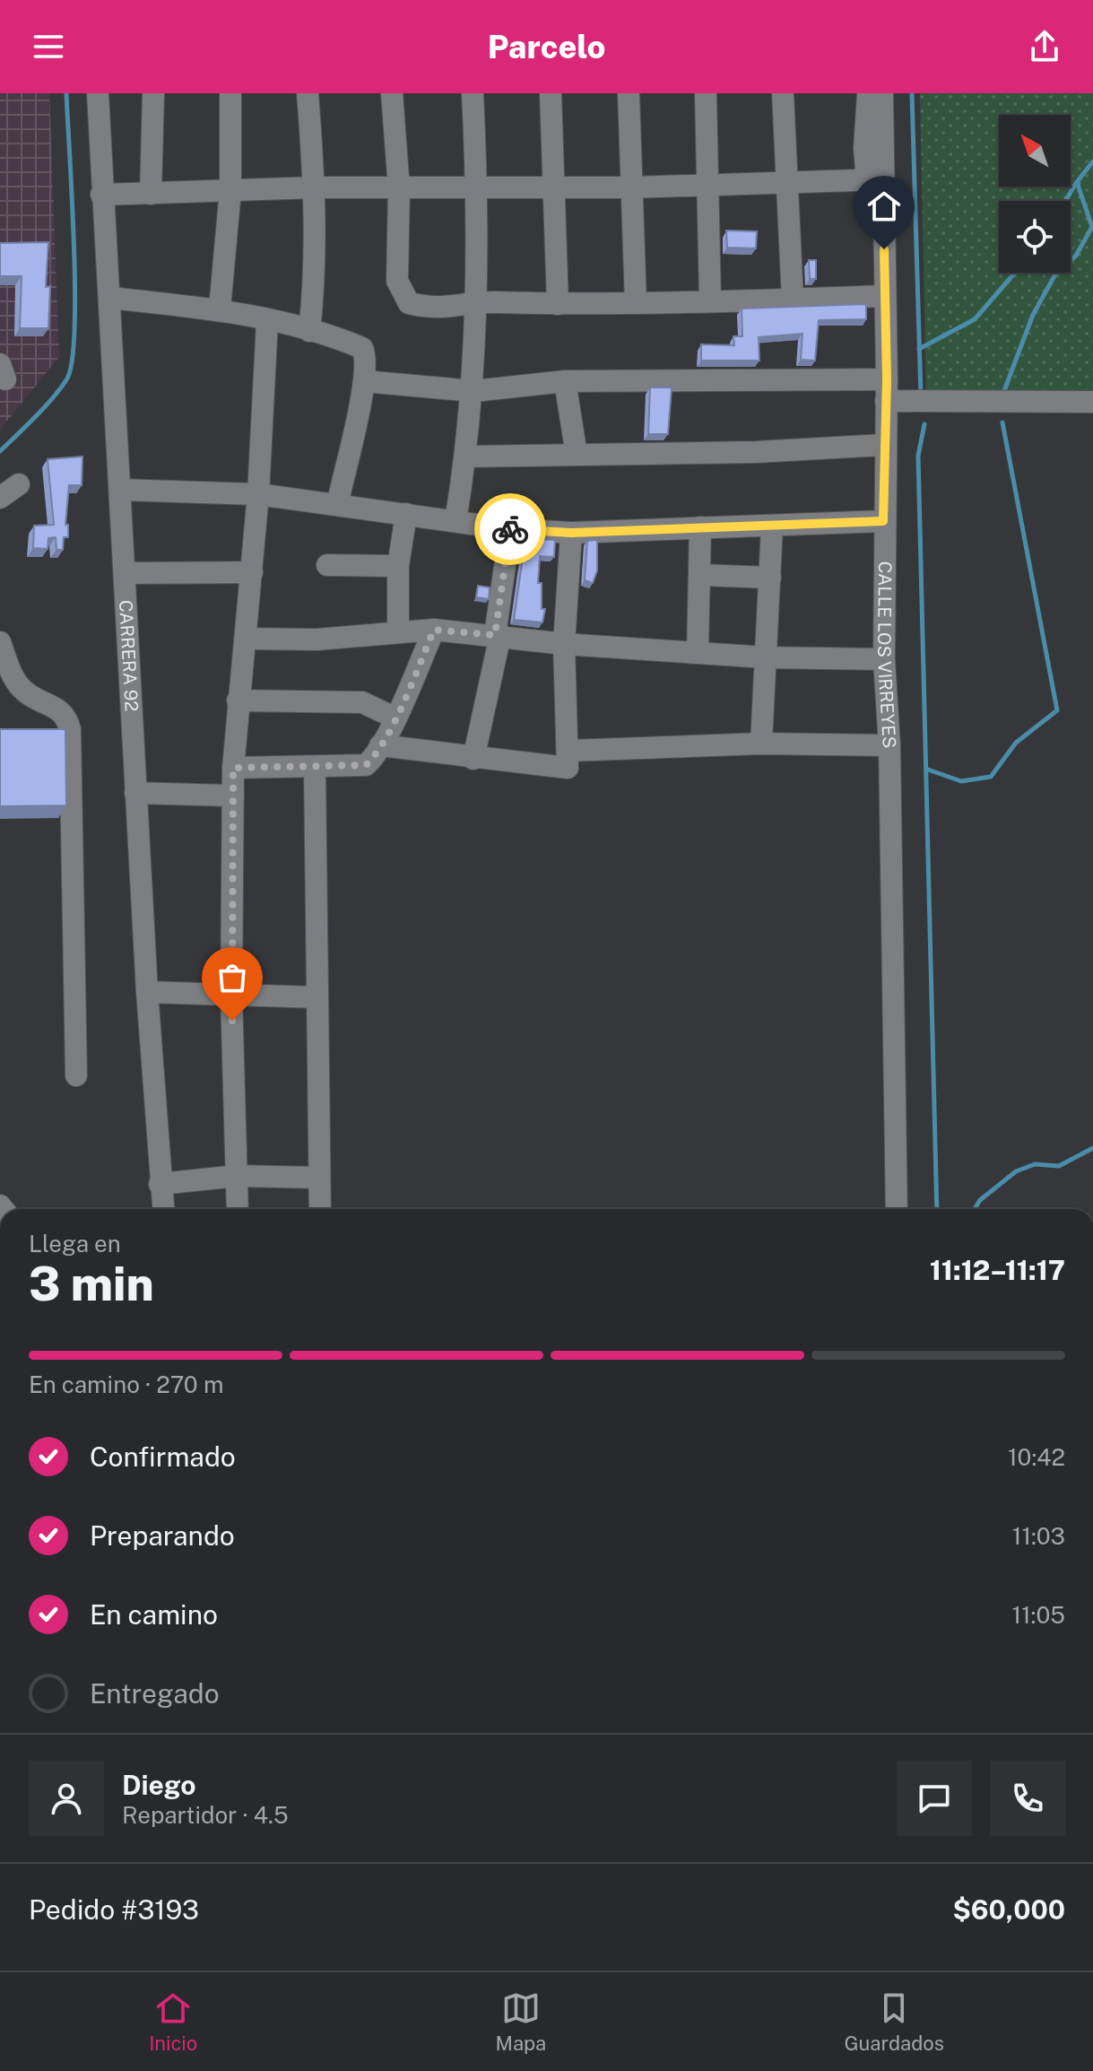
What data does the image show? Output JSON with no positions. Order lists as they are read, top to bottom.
{
  "streets": {
    "street": ["CARRERA 92", "CALLE LOS VIRREYES"]
  },
  "north": "top left",
  "page": {
    "header": "Parcelo",
    "heading": ["3 min", "Llega en", "11:12–11:17"],
    "panel": [
      "Diego",
      "Repartidor · 4.5",
      "Pedido #3193",
      "$60,000"
    ],
    "bar": "En camino · 270 m",
    "list": [
      ["Confirmado", "10:42"],
      ["Preparando", "11:03"],
      ["En camino", "11:05"],
      "Entregado"
    ],
    "tabs": ["Inicio", "Mapa", "Guardados"]
  }
}
